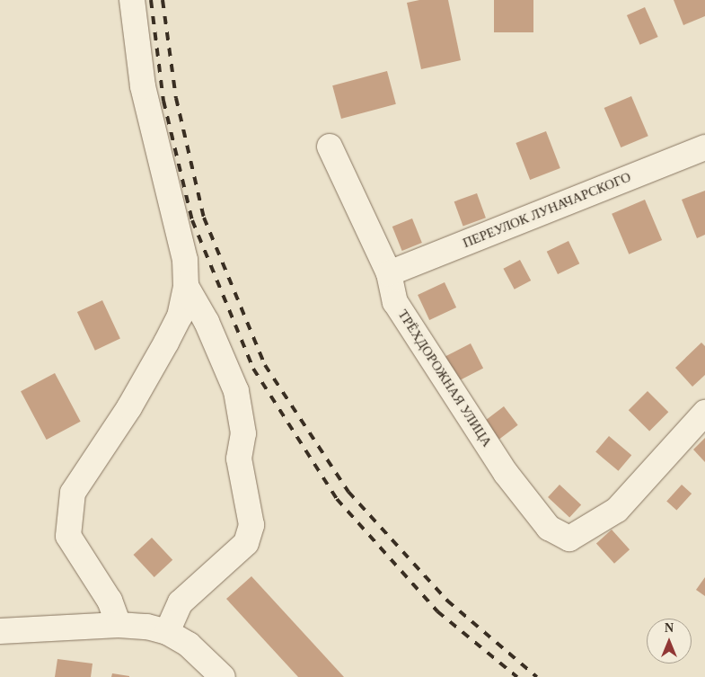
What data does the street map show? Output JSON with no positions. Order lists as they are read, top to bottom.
{
  "streets": {
    "street": ["ПЕРЕУЛОК ЛУНАЧАРСКОГО", "ТРЁХДОРОЖНАЯ УЛИЦА"]
  },
  "crossings": [
    ["ПЕРЕУЛОК ЛУНАЧАРСКОГО", "ТРЁХДОРОЖНАЯ УЛИЦА"]
  ],
  "north": "top"
}
